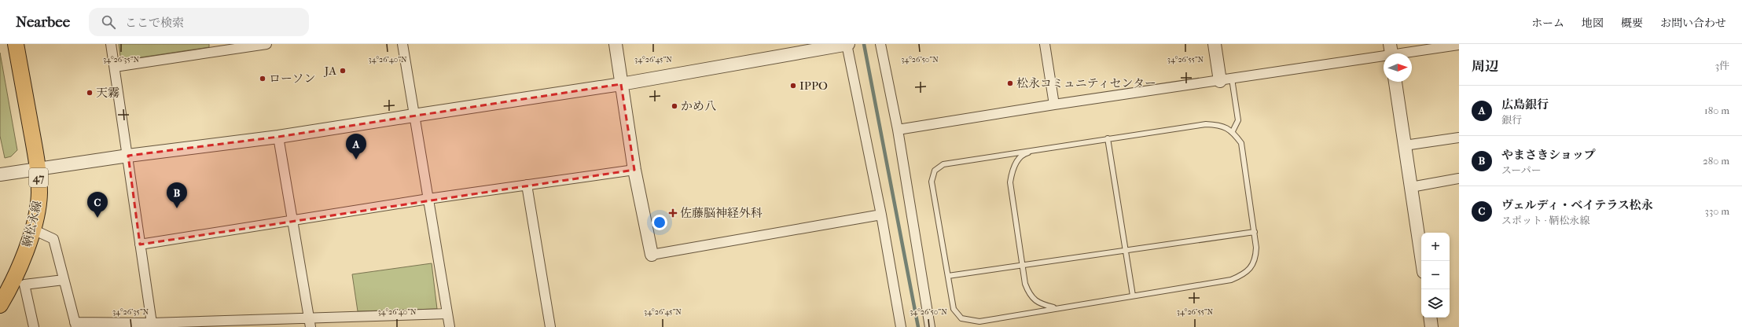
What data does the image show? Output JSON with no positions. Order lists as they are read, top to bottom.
{
  "streets": {
    "main road": ["47", "鞆松永線"]
  },
  "places": {
    "other": [
      "JA",
      "ローソン",
      "松永コミュニティセンター",
      "IPPO",
      "天霧",
      "かめ八"
    ],
    "health": ["佐藤脳神経外科"]
  },
  "north": "right",
  "page": {
    "header": "Nearbee",
    "search": "ここで検索",
    "nav": [
      "ホーム",
      "地図",
      "概要",
      "お問い合わせ"
    ],
    "heading": ["周辺", "3件"],
    "list": [
      {
        "mark": "A",
        "name": "広島銀行",
        "note": "銀行",
        "value": "180 m"
      },
      {
        "mark": "B",
        "name": "やまさきショップ",
        "note": "スーパー",
        "value": "280 m"
      },
      {
        "mark": "C",
        "name": "ヴェルディ・ベイテラス松永",
        "note": "スポット · 鞆松永線",
        "value": "330 m"
      }
    ],
    "pins": ["A", "B", "C"],
    "map_buttons": ["+", "−"]
  },
  "coordinates": [
    "34°26'35\"N",
    "34°26'40\"N",
    "34°26'45\"N",
    "34°26'50\"N",
    "34°26'55\"N"
  ]
}
